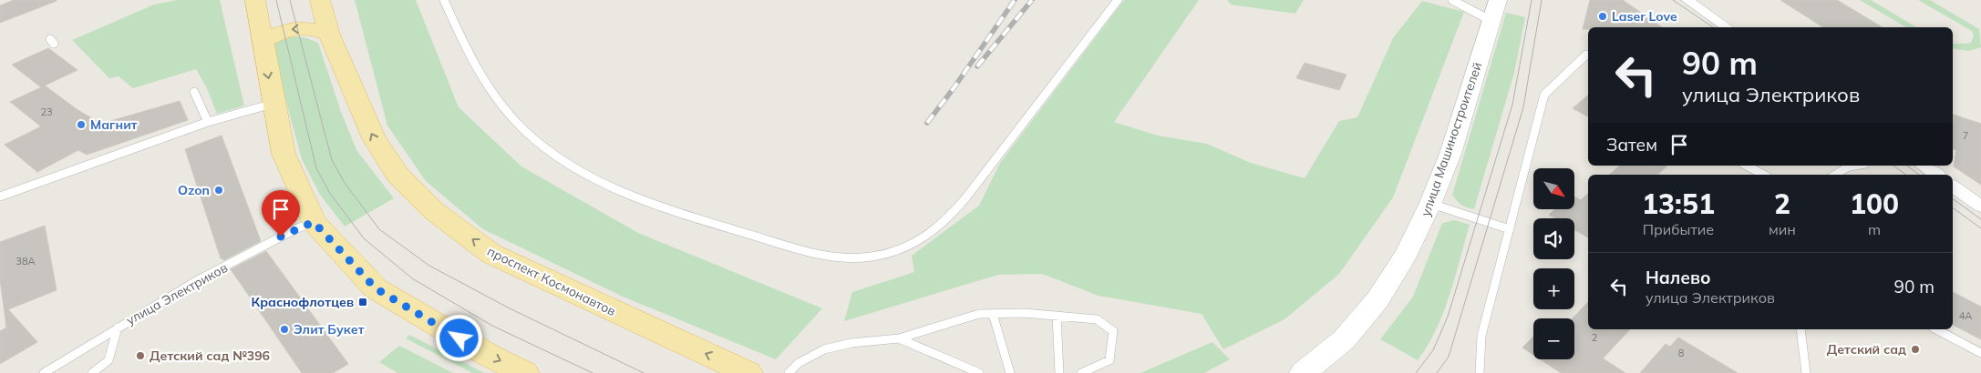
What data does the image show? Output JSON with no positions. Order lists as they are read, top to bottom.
{
  "streets": {
    "main road": ["улица Машиностроителей", "проспект Космонавтов"],
    "lane": ["улица Электриков"]
  },
  "places": {
    "other": [
      "Laser Love",
      "Магнит",
      "Ozon",
      "Элит Букет",
      "Детский сад",
      "Детский сад №396"
    ],
    "transit": ["Краснофлотцев"]
  },
  "house_numbers": [
    "23",
    "7",
    "38А",
    "4А",
    "2",
    "8"
  ],
  "north": "bottom right",
  "page": {
    "turn": ["90 m", "улица Электриков"],
    "then": "Затем",
    "map_buttons": ["+", "−"],
    "eta": [
      "13:51",
      "Прибытие",
      "2",
      "мин",
      "100",
      "m"
    ],
    "list": [
      {
        "name": "Налево",
        "note": "улица Электриков",
        "value": "90 m"
      }
    ]
  }
}
